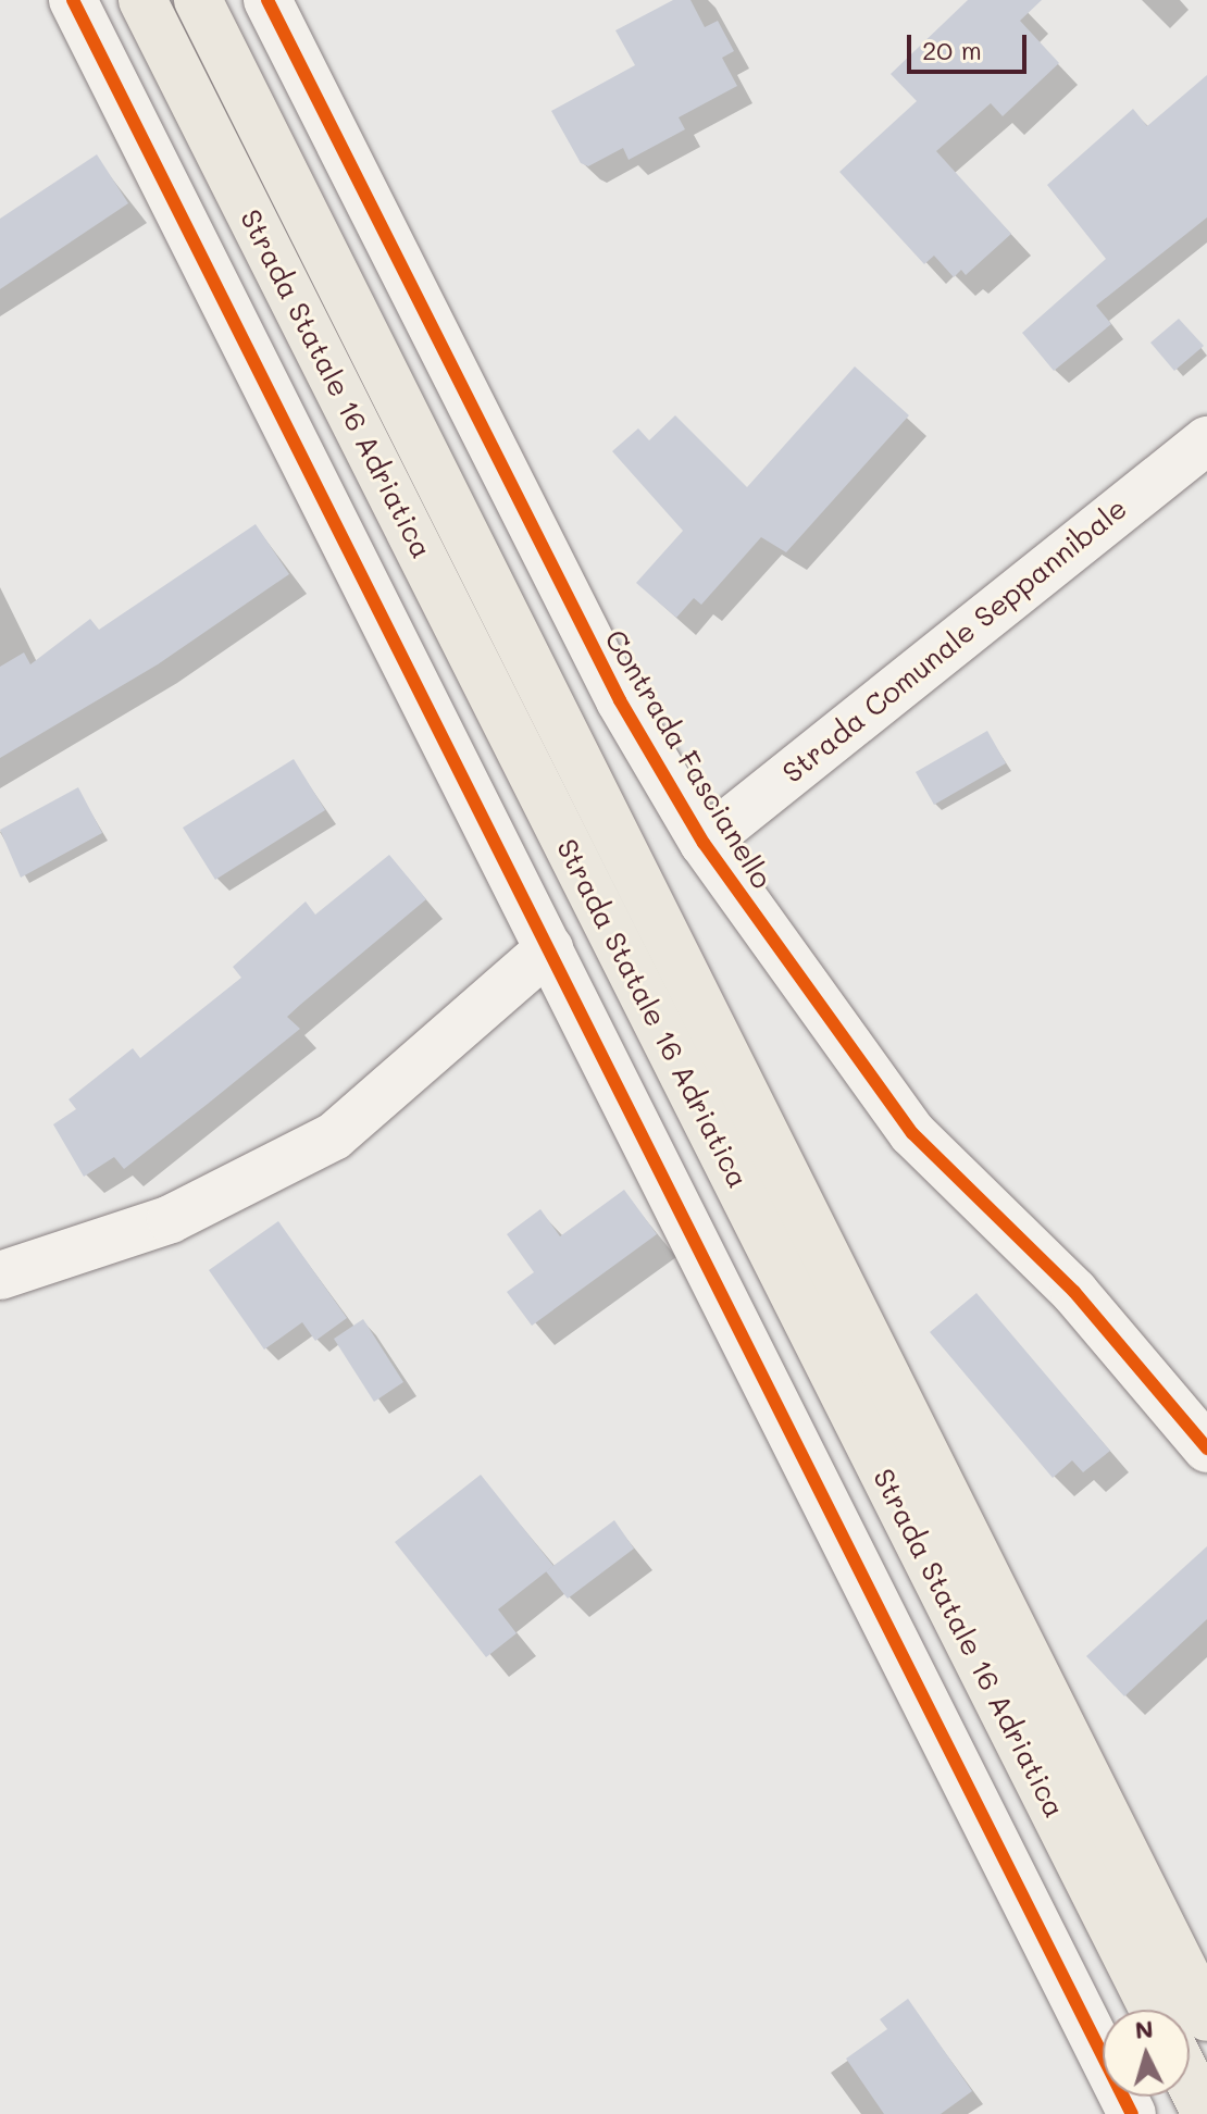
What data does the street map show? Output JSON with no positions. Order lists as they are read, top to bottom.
{
  "streets": {
    "highway": ["Strada Statale 16 Adriatica"],
    "street": ["Strada Comunale Seppannibale", "Contrada Fascianello"]
  },
  "crossings": [
    ["Strada Comunale Seppannibale", "Contrada Fascianello"]
  ],
  "scale_bar": "20 m",
  "north": "top"
}
